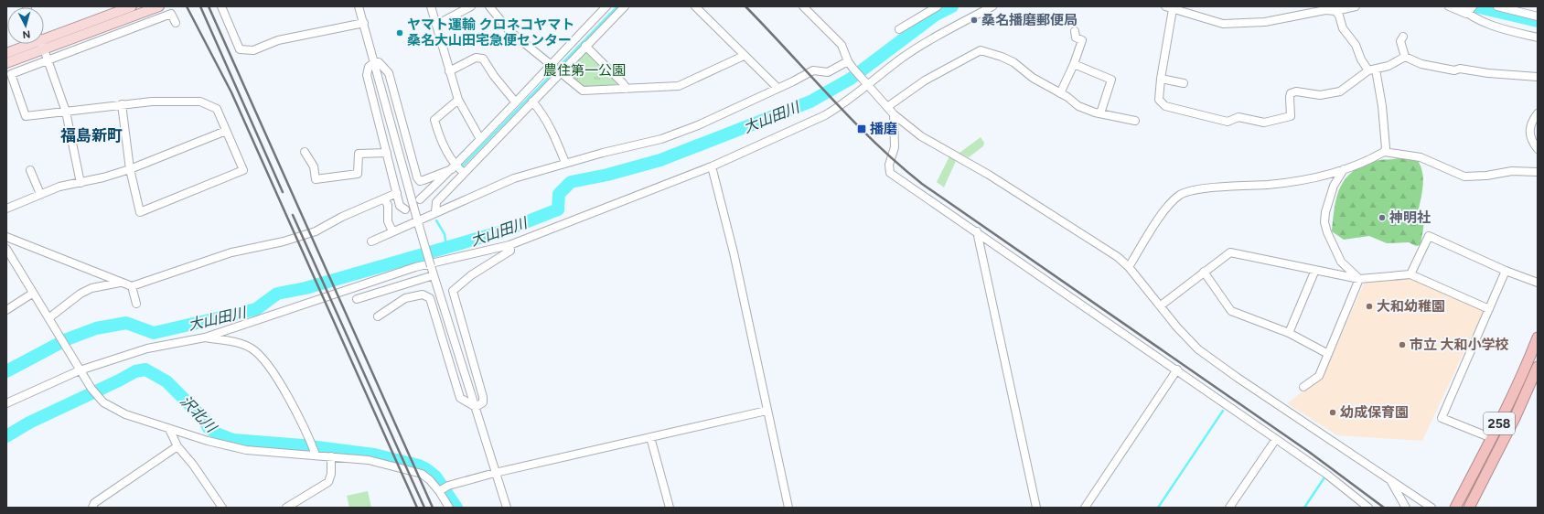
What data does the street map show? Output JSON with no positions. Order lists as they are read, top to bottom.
{
  "streets": {
    "highway": ["258"]
  },
  "districts": ["福島新町"],
  "water": ["大山田川", "沢北川"],
  "parks": ["農住第一公園"],
  "places": {
    "other": [
      "桑名播磨郵便局",
      "ヤマト運輸 クロネコヤマト 桑名大山田宅急便センター",
      "神明社",
      "大和幼稚園",
      "市立 大和小学校",
      "幼成保育園"
    ],
    "transit": ["播磨"]
  },
  "north": "bottom"
}
